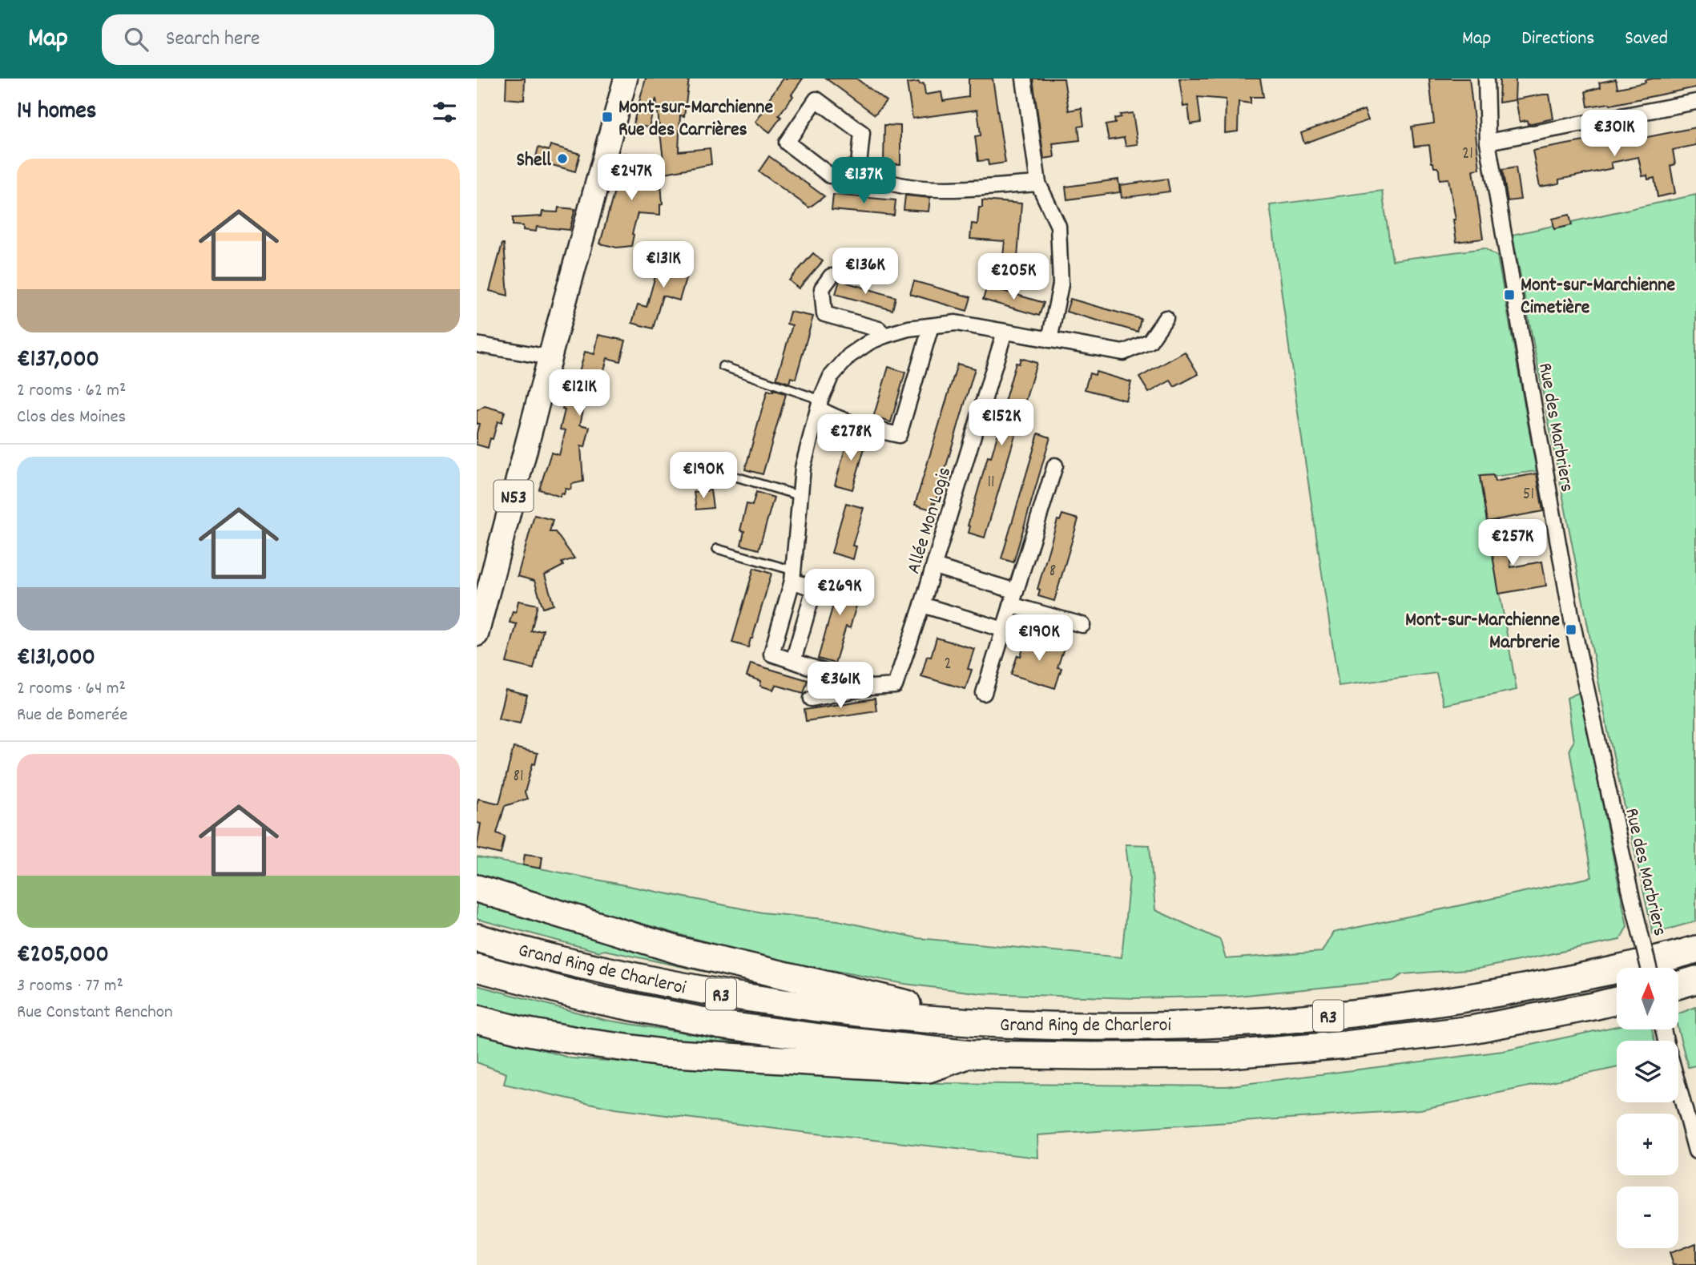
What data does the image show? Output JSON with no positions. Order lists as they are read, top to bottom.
{
  "streets": {
    "highway": ["Grand Ring de Charleroi", "R3"],
    "main road": ["N53"],
    "street": ["Rue des Marbriers", "Allée Mon Logis"]
  },
  "places": {
    "transit": ["Mont-sur-Marchienne Rue des Carrières", "Mont-sur-Marchienne Cimetière", "Mont-sur-Marchienne Marbrerie"],
    "other": ["Shell"]
  },
  "house_numbers": [
    "21",
    "11",
    "51",
    "8",
    "2",
    "81"
  ],
  "north": "top",
  "page": {
    "header": "Map",
    "search": "Search here",
    "nav": ["Map", "Directions", "Saved"],
    "heading": "14 homes",
    "price": [
      "€301K",
      "€247K",
      "€137K",
      "€131K",
      "€136K",
      "€205K",
      "€121K",
      "€152K",
      "€278K",
      "€190K",
      "€257K",
      "€269K",
      "€190K",
      "€361K"
    ],
    "list": [
      {
        "name": "€137,000",
        "note": "2 rooms · 62 m² · Clos des Moines"
      },
      {
        "name": "€131,000",
        "note": "2 rooms · 64 m² · Rue de Bomerée"
      },
      {
        "name": "€205,000",
        "note": "3 rooms · 77 m² · Rue Constant Renchon"
      }
    ],
    "map_buttons": ["+", "−"]
  }
}
